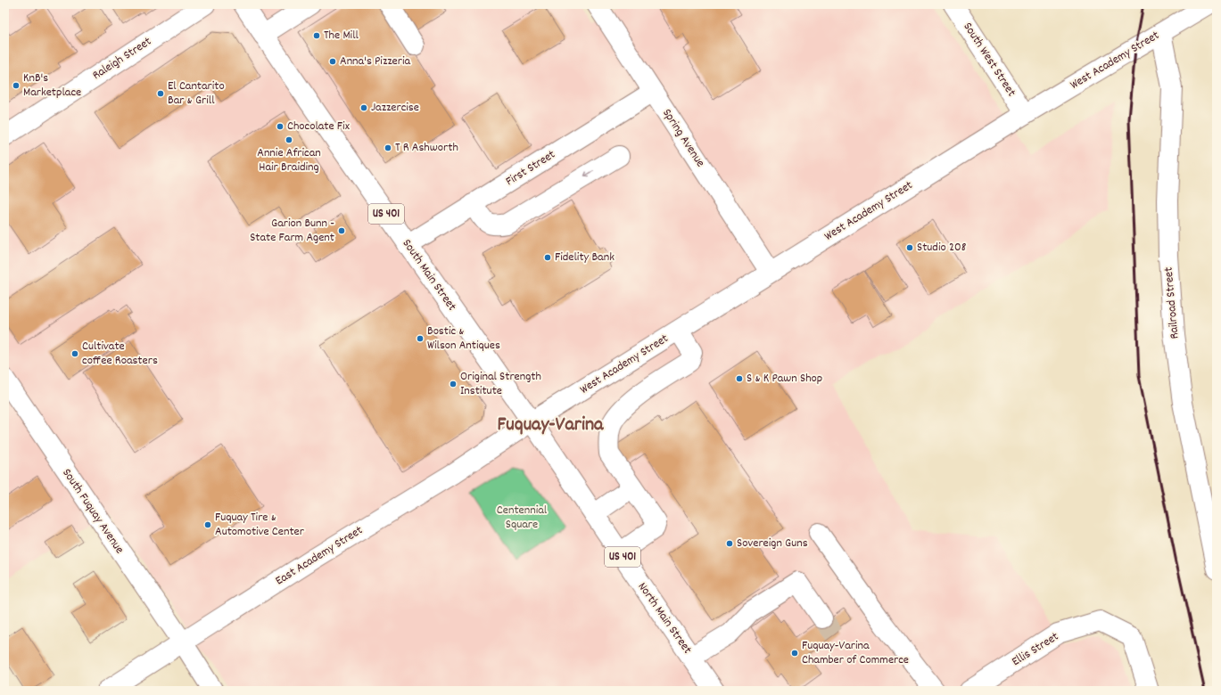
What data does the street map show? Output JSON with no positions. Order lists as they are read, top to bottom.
{
  "streets": {
    "street": [
      "Raleigh Street",
      "South West Street",
      "West Academy Street",
      "Spring Avenue",
      "First Street",
      "US 401",
      "South Main Street",
      "Railroad Street",
      "South Fuquay Avenue",
      "East Academy Street",
      "North Main Street",
      "Ellis Street"
    ]
  },
  "crossings": [
    ["South West Street", "West Academy Street"],
    ["West Academy Street", "Spring Avenue"],
    ["West Academy Street", "South Main Street"],
    ["West Academy Street", "Railroad Street"],
    ["West Academy Street", "East Academy Street"],
    ["West Academy Street", "North Main Street"],
    ["Spring Avenue", "First Street"],
    ["First Street", "South Main Street"],
    ["South Main Street", "East Academy Street"],
    ["South Main Street", "North Main Street"],
    ["South Fuquay Avenue", "East Academy Street"],
    ["East Academy Street", "North Main Street"]
  ],
  "districts": ["Fuquay-Varina"],
  "parks": ["Centennial Square"],
  "places": [
    "The Mill",
    "Anna's Pizzeria",
    "KnB's Marketplace",
    "El Cantarito Bar & Grill",
    "Jazzercise",
    "Chocolate Fix",
    "Annie African Hair Braiding",
    "T R Ashworth",
    "Garion Bunn - State Farm Agent",
    "Studio 208",
    "Fidelity Bank",
    "Bostic & Wilson Antiques",
    "Cultivate coffee Roasters",
    "S & K Pawn Shop",
    "Original Strength Institute",
    "Fuquay Tire & Automotive Center",
    "Sovereign Guns",
    "Fuquay-Varina Chamber of Commerce"
  ]
}
